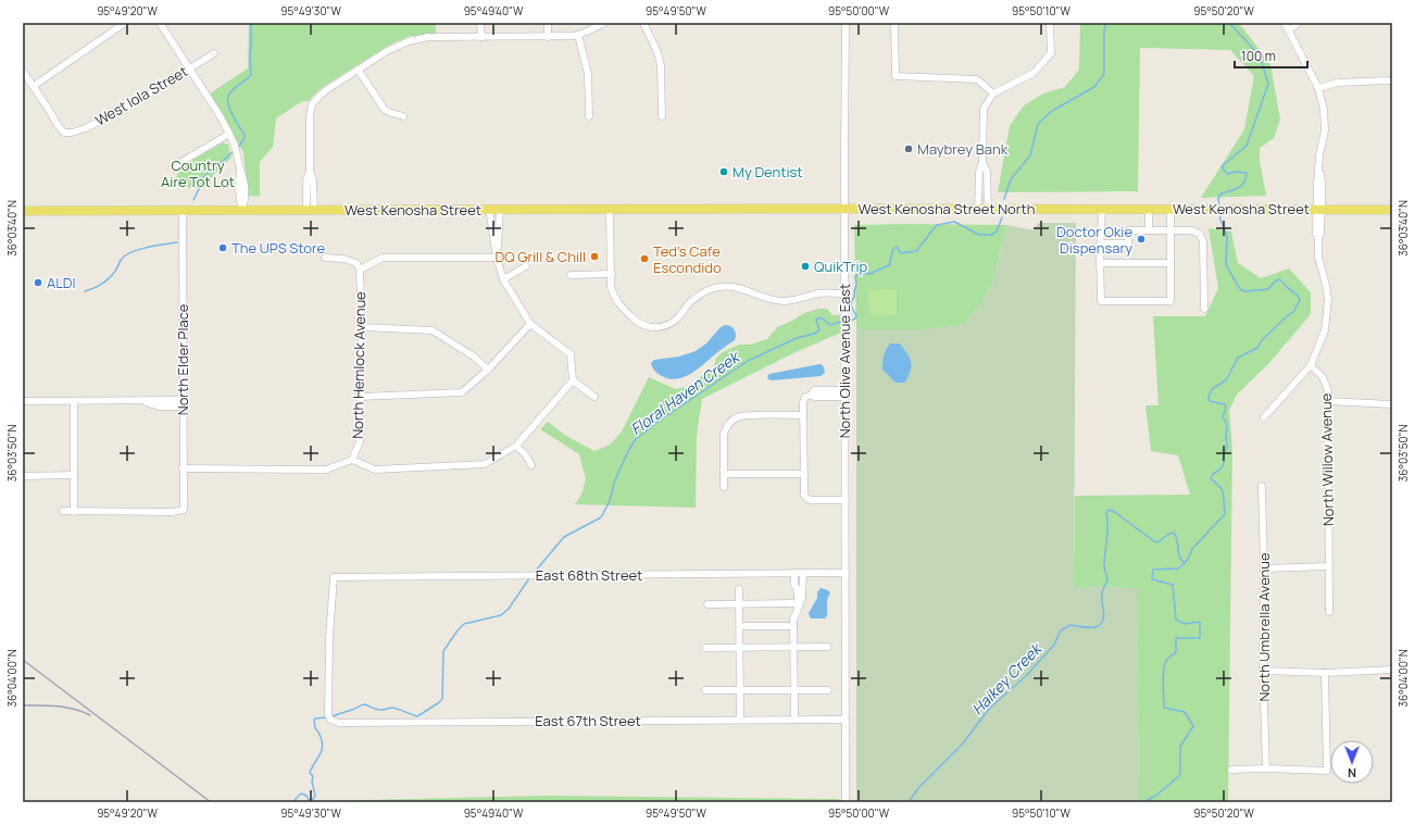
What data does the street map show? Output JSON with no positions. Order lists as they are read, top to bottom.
{
  "streets": {
    "main road": ["West Kenosha Street North", "West Kenosha Street"],
    "street": [
      "West Iola Street",
      "North Elder Place",
      "North Olive Avenue East",
      "North Hemlock Avenue",
      "North Willow Avenue",
      "East 68th Street",
      "North Umbrella Avenue",
      "East 67th Street"
    ]
  },
  "crossings": [
    ["West Kenosha Street North", "West Kenosha Street"],
    ["West Kenosha Street North", "North Olive Avenue East"],
    ["West Kenosha Street", "North Elder Place"],
    ["North Olive Avenue East", "East 68th Street"],
    ["North Olive Avenue East", "East 67th Street"],
    ["East 68th Street", "East 67th Street"]
  ],
  "water": ["Floral Haven Creek", "Haikey Creek"],
  "parks": ["Country Aire Tot Lot"],
  "places": [
    "Maybrey Bank",
    "My Dentist",
    "Doctor Okie Dispensary",
    "The UPS Store",
    "DQ Grill & Chill",
    "Ted's Cafe Escondido",
    "QuikTrip",
    "ALDI"
  ],
  "scale_bar": "100 m",
  "north": "bottom",
  "coordinates": [
    "95°49'20\"W",
    "95°49'30\"W",
    "95°49'40\"W",
    "95°49'50\"W",
    "95°50'00\"W",
    "95°50'10\"W",
    "95°50'20\"W",
    "36°03'40\"N",
    "36°03'50\"N",
    "36°04'00\"N"
  ]
}
